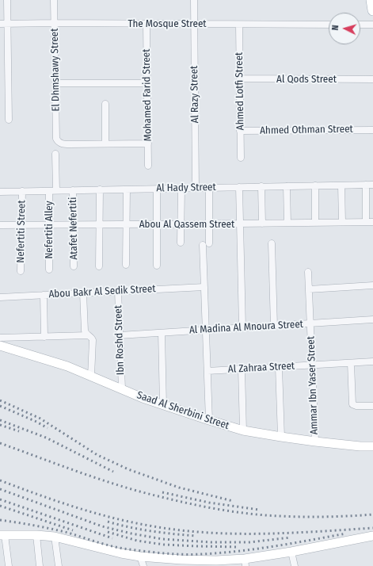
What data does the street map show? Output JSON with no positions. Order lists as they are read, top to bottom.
{
  "streets": {
    "main road": ["Saad Al Sherbini Street"],
    "street": [
      "The Mosque Street",
      "El Dhmshawy Street",
      "Al Qods Street",
      "Ahmed Lotfi Street",
      "Al Razy Street",
      "Mohamed Farid Street",
      "Ahmed Othman Street",
      "Al Hady Street",
      "Abou Al Qassem Street",
      "Atafet Nefertiti",
      "Nefertiti Alley",
      "Nefertiti Street",
      "Abou Bakr Al Sedik Street",
      "Al Madina Al Mnoura Street",
      "Ibn Roshd Street",
      "Al Zahraa Street",
      "Ammar Ibn Yaser Street"
    ]
  },
  "crossings": [
    ["The Mosque Street", "El Dhmshawy Street"],
    ["The Mosque Street", "Ahmed Lotfi Street"],
    ["The Mosque Street", "Al Razy Street"],
    ["The Mosque Street", "Mohamed Farid Street"],
    ["Al Qods Street", "Ahmed Lotfi Street"],
    ["Ahmed Lotfi Street", "Ahmed Othman Street"],
    ["Al Razy Street", "Al Hady Street"],
    ["Al Hady Street", "Atafet Nefertiti"],
    ["Al Hady Street", "Nefertiti Alley"],
    ["Al Hady Street", "Nefertiti Street"],
    ["Abou Al Qassem Street", "Atafet Nefertiti"],
    ["Abou Al Qassem Street", "Nefertiti Alley"],
    ["Abou Al Qassem Street", "Nefertiti Street"],
    ["Abou Bakr Al Sedik Street", "Ibn Roshd Street"],
    ["Al Madina Al Mnoura Street", "Ibn Roshd Street"],
    ["Al Madina Al Mnoura Street", "Ammar Ibn Yaser Street"],
    ["Ibn Roshd Street", "Saad Al Sherbini Street"],
    ["Al Zahraa Street", "Ammar Ibn Yaser Street"],
    ["Ammar Ibn Yaser Street", "Saad Al Sherbini Street"]
  ],
  "north": "left"
}
